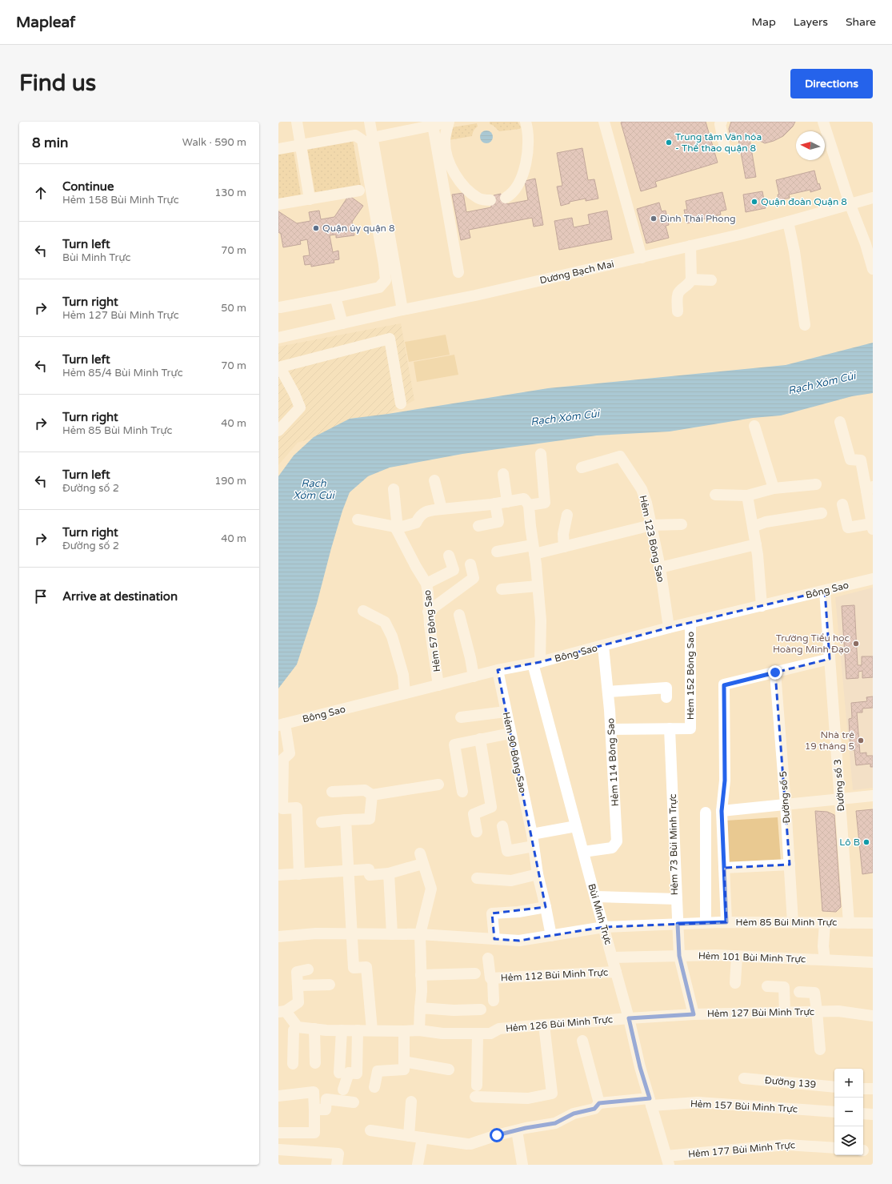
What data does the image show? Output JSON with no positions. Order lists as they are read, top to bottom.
{
  "streets": {
    "street": [
      "Dương Bạch Mai",
      "Hẻm 123 Bông Sao",
      "Bông Sao",
      "Hẻm 57 Bông Sao",
      "Hẻm 152 Bông Sao",
      "Hẻm 90 Bông Sao",
      "Hẻm 114 Bông Sao",
      "Đường số 3",
      "Đường số 5",
      "Hẻm 73 Bùi Minh Trực",
      "Bùi Minh Trực",
      "Hẻm 85 Bùi Minh Trực",
      "Hẻm 101 Bùi Minh Trực",
      "Hẻm 112 Bùi Minh Trực",
      "Hẻm 127 Bùi Minh Trực",
      "Hẻm 126 Bùi Minh Trực",
      "Đường 139",
      "Hẻm 157 Bùi Minh Trực",
      "Hẻm 177 Bùi Minh Trực"
    ]
  },
  "crossings": [
    ["Hẻm 123 Bông Sao", "Bông Sao"],
    ["Bông Sao", "Hẻm 57 Bông Sao"],
    ["Bông Sao", "Hẻm 152 Bông Sao"],
    ["Bông Sao", "Hẻm 90 Bông Sao"],
    ["Bông Sao", "Hẻm 114 Bông Sao"],
    ["Bông Sao", "Đường số 3"],
    ["Bông Sao", "Bùi Minh Trực"],
    ["Hẻm 152 Bông Sao", "Hẻm 73 Bùi Minh Trực"],
    ["Hẻm 90 Bông Sao", "Hẻm 85 Bùi Minh Trực"],
    ["Hẻm 114 Bông Sao", "Bùi Minh Trực"],
    ["Đường số 3", "Hẻm 85 Bùi Minh Trực"],
    ["Đường số 5", "Hẻm 85 Bùi Minh Trực"],
    ["Hẻm 73 Bùi Minh Trực", "Bùi Minh Trực"],
    ["Bùi Minh Trực", "Hẻm 85 Bùi Minh Trực"],
    ["Bùi Minh Trực", "Hẻm 101 Bùi Minh Trực"],
    ["Bùi Minh Trực", "Hẻm 112 Bùi Minh Trực"],
    ["Bùi Minh Trực", "Hẻm 127 Bùi Minh Trực"],
    ["Bùi Minh Trực", "Hẻm 126 Bùi Minh Trực"],
    ["Bùi Minh Trực", "Hẻm 157 Bùi Minh Trực"],
    ["Bùi Minh Trực", "Hẻm 177 Bùi Minh Trực"],
    ["Hẻm 127 Bùi Minh Trực", "Hẻm 126 Bùi Minh Trực"]
  ],
  "water": ["Rạch Xóm Củi"],
  "places": [
    "Trung tâm Văn hóa - Thể thao quận 8",
    "Quận đoàn Quận 8",
    "Đình Thái Phong",
    "Quận ủy quận 8",
    "Trường Tiểu học Hoàng Minh Đạo",
    "Nhà trẻ 19 tháng 5",
    "Lô B"
  ],
  "north": "left",
  "page": {
    "header": "Mapleaf",
    "nav": ["Map", "Layers", "Share"],
    "buttons": "Directions",
    "title": "Find us",
    "heading": ["8 min", "Walk · 590 m"],
    "list": [
      ["Continue", "Hẻm 158 Bùi Minh Trực", "130 m"],
      ["Turn left", "Bùi Minh Trực", "70 m"],
      ["Turn right", "Hẻm 127 Bùi Minh Trực", "50 m"],
      ["Turn left", "Hẻm 85/4 Bùi Minh Trực", "70 m"],
      ["Turn right", "Hẻm 85 Bùi Minh Trực", "40 m"],
      ["Turn left", "Đường số 2", "190 m"],
      ["Turn right", "Đường số 2", "40 m"],
      "Arrive at destination"
    ],
    "map_buttons": ["+", "−"]
  }
}
